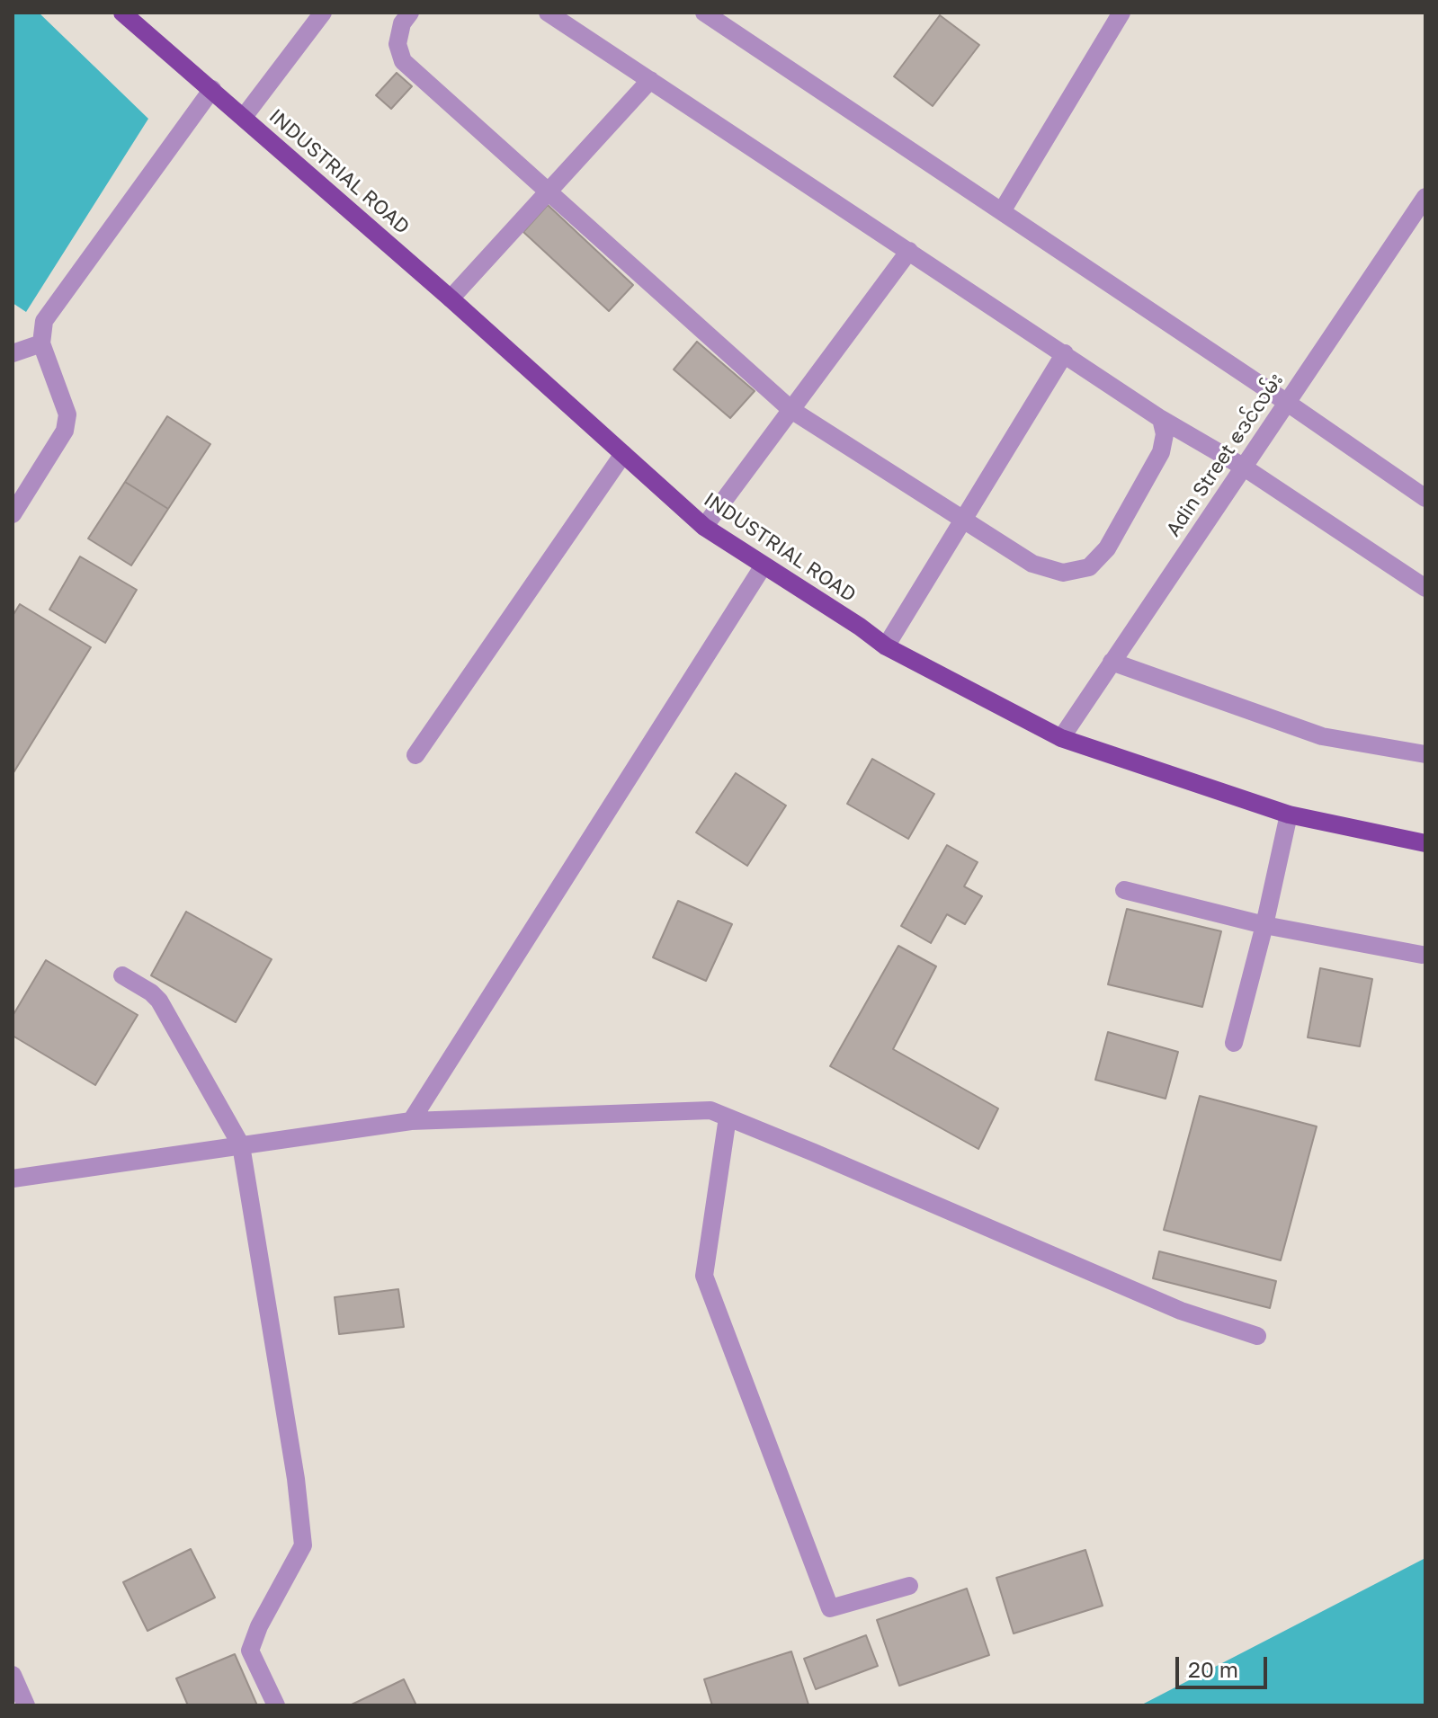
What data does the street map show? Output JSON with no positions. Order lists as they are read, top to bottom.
{
  "streets": {
    "main road": ["INDUSTRIAL ROAD"],
    "street": ["Adin Street ဧဒင်လမ်း"]
  },
  "crossings": [
    ["INDUSTRIAL ROAD", "Adin Street ဧဒင်လမ်း"]
  ],
  "scale_bar": "20 m"
}
